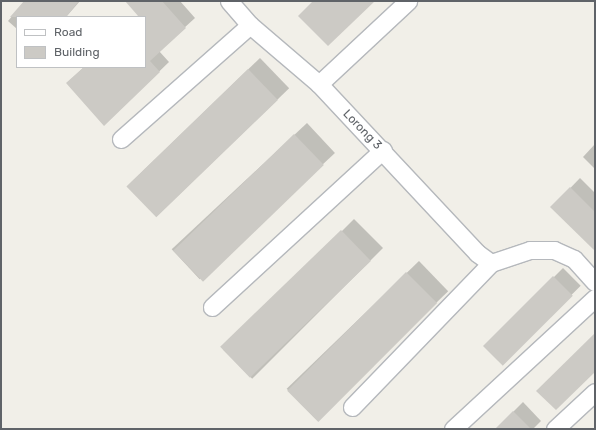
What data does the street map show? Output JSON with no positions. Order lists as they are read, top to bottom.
{
  "streets": {
    "street": ["Lorong 3"]
  },
  "legend": ["Road", "Building"]
}
